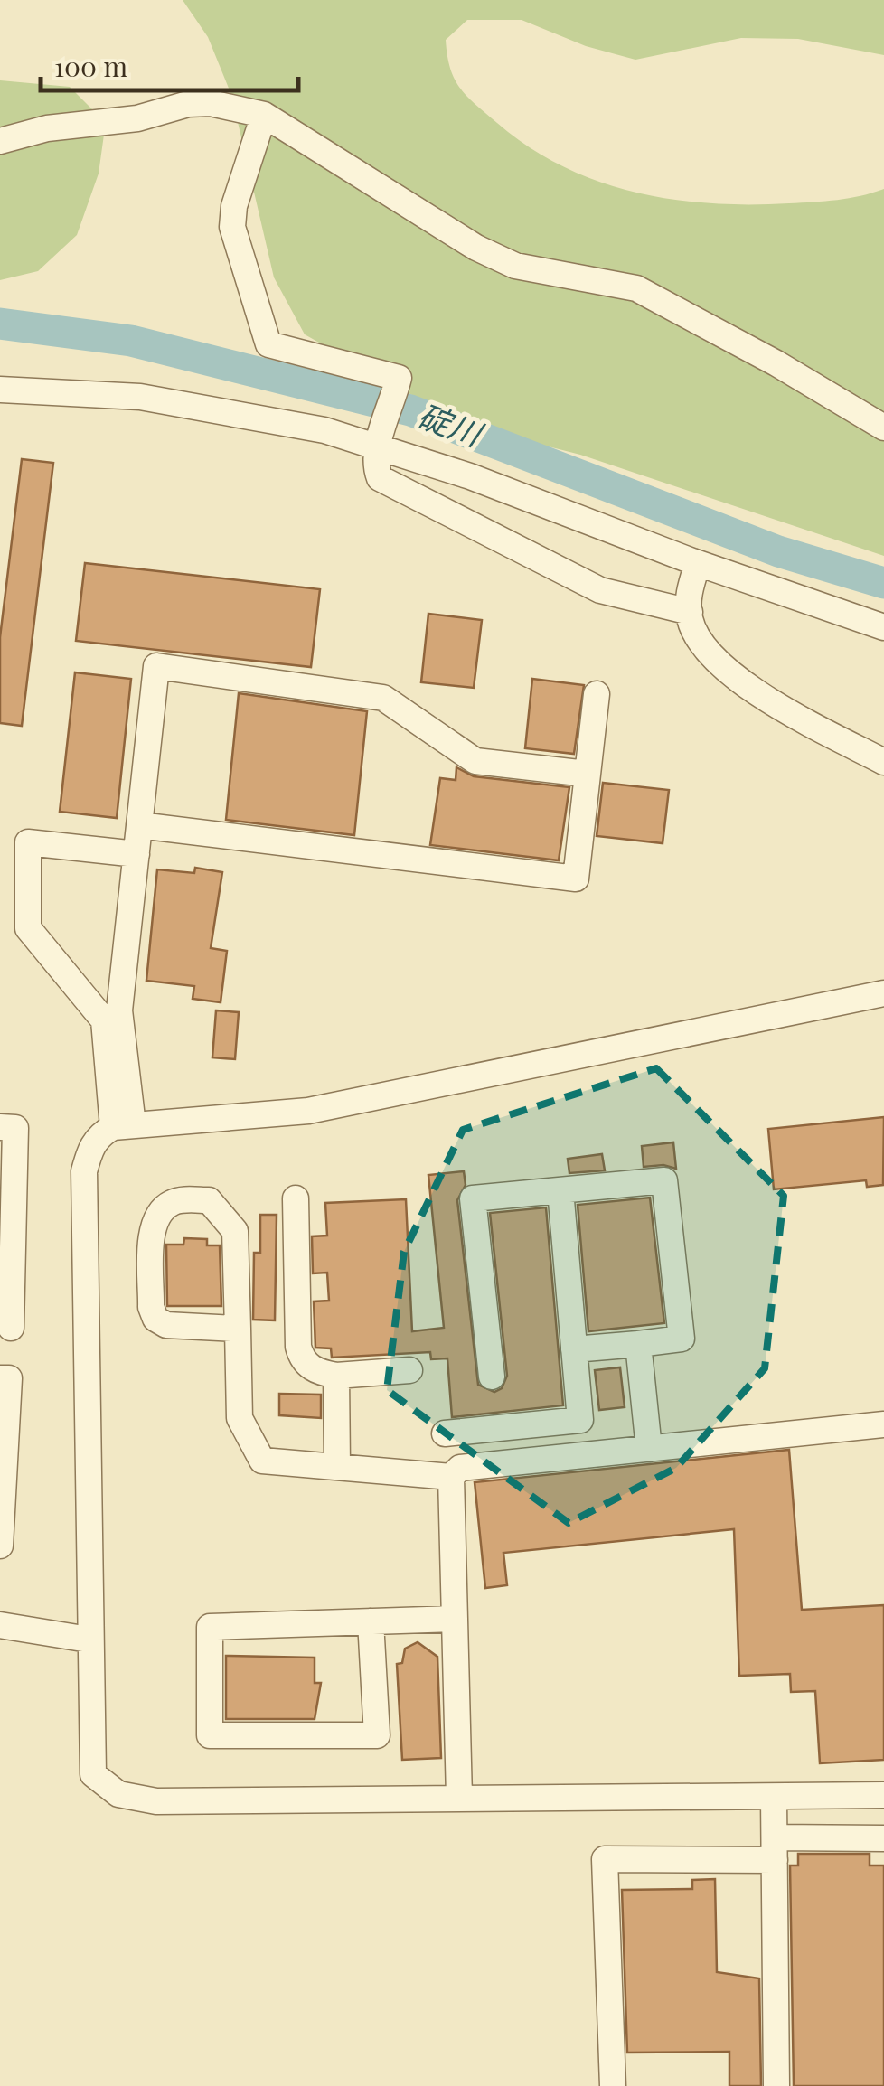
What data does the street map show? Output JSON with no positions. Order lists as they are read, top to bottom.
{
  "water": ["碇川"],
  "scale_bar": "100 m"
}
